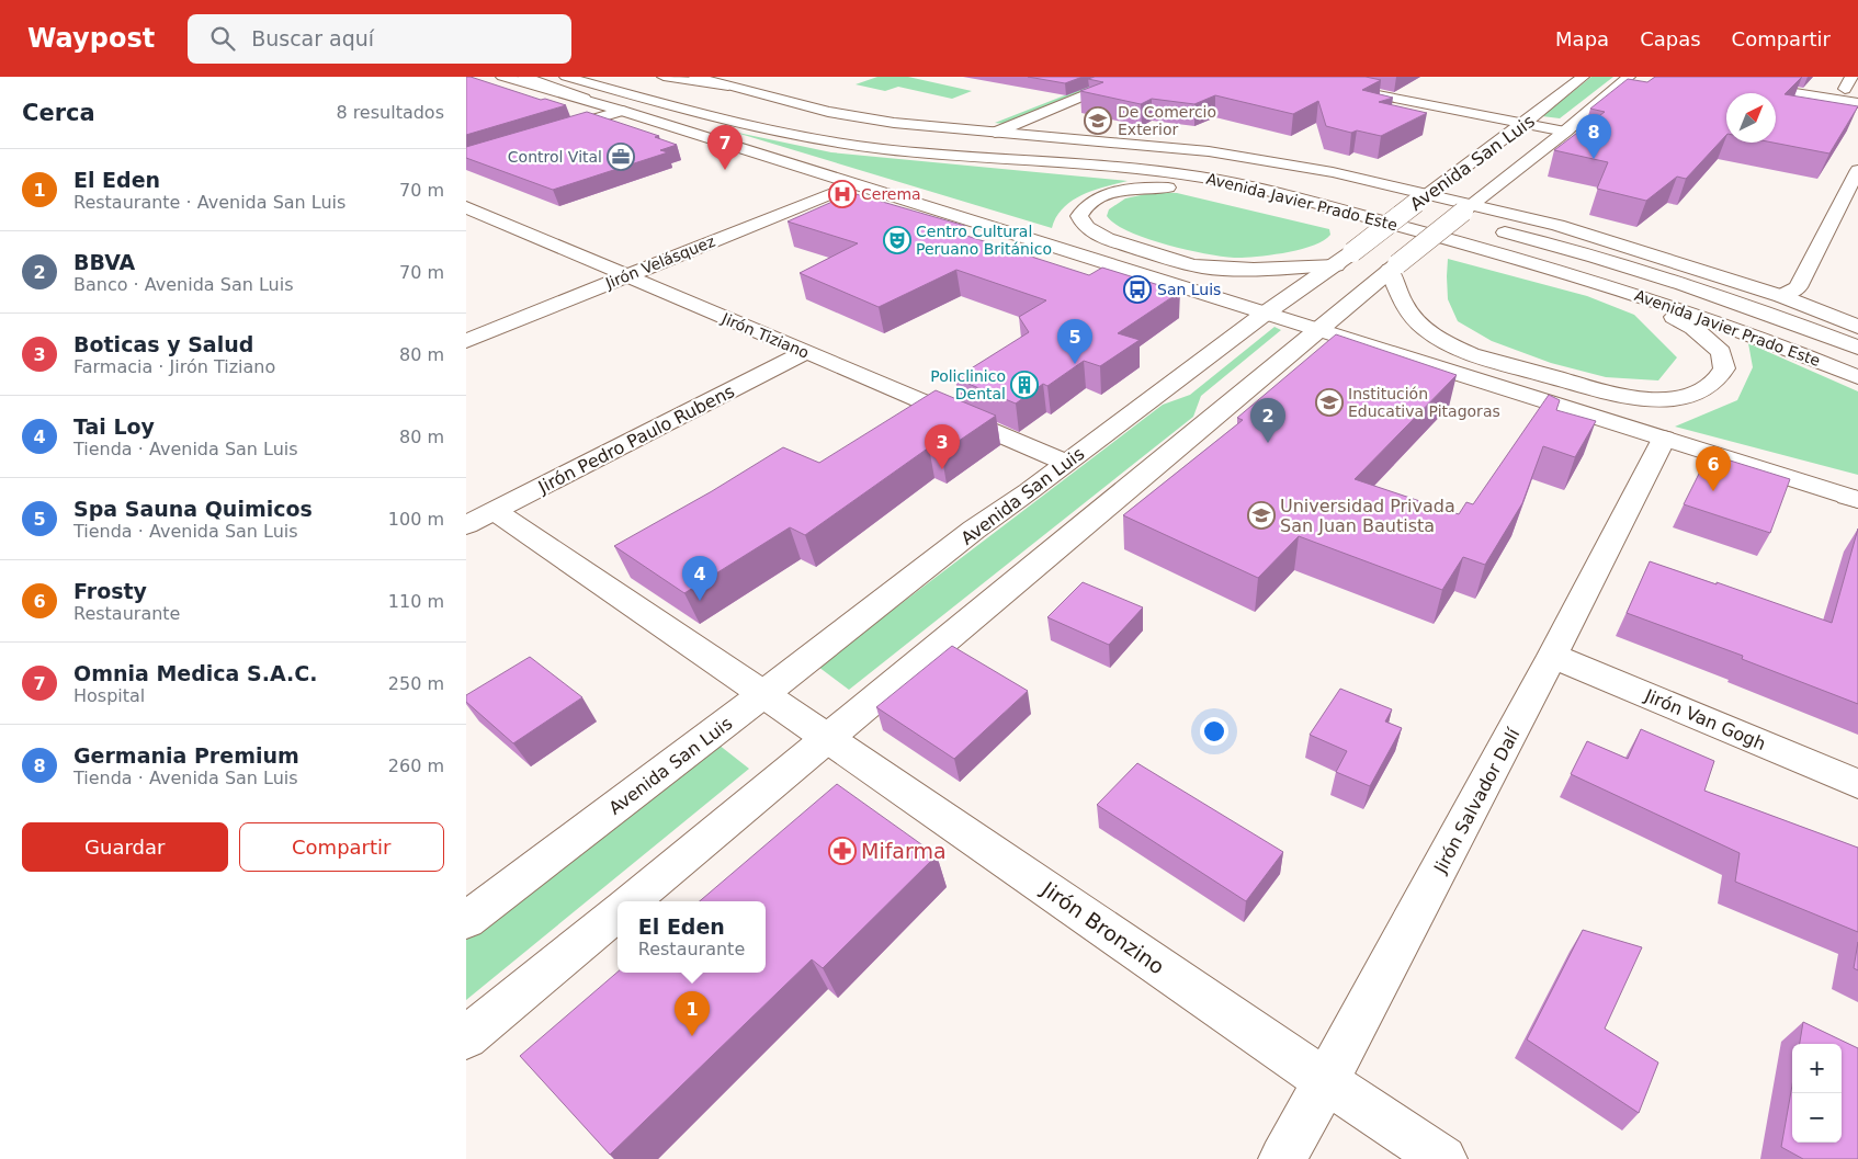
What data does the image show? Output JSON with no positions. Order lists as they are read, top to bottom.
{
  "streets": {
    "main road": [
      "Avenida San Luis",
      "Avenida Javier Prado Este",
      "Jirón Velásquez",
      "Jirón Tiziano",
      "Jirón Pedro Paulo Rubens",
      "Jirón Van Gogh",
      "Jirón Salvador Dalí",
      "Jirón Bronzino"
    ]
  },
  "crossings": [
    ["Avenida San Luis", "Avenida Javier Prado Este"],
    ["Avenida San Luis", "Jirón Tiziano"],
    ["Avenida San Luis", "Jirón Bronzino"],
    ["Jirón Velásquez", "Jirón Tiziano"],
    ["Jirón Tiziano", "Jirón Pedro Paulo Rubens"],
    ["Jirón Pedro Paulo Rubens", "Jirón Bronzino"],
    ["Jirón Van Gogh", "Jirón Salvador Dalí"],
    ["Jirón Salvador Dalí", "Jirón Bronzino"]
  ],
  "places": {
    "school or university": ["De Comercio Exterior", "Institución Educativa Pitagoras", "Universidad Privada San Juan Bautista"],
    "office": ["Control Vital"],
    "hospital": ["Cerema"],
    "theatre": ["Centro Cultural Peruano Británico"],
    "bus stop": ["San Luis"],
    "building": ["Policlinico Dental"],
    "pharmacy": ["Mifarma"]
  },
  "north": "top right",
  "page": {
    "header": "Waypost",
    "search": "Buscar aquí",
    "nav": ["Mapa", "Capas", "Compartir"],
    "heading": ["Cerca", "8 resultados"],
    "pins": [
      "8",
      "7",
      "5",
      "2",
      "3",
      "6",
      "4",
      "1"
    ],
    "list": [
      {
        "mark": "1",
        "name": "El Eden",
        "note": "Restaurante · Avenida San Luis",
        "value": "70 m"
      },
      {
        "mark": "2",
        "name": "BBVA",
        "note": "Banco · Avenida San Luis",
        "value": "70 m"
      },
      {
        "mark": "3",
        "name": "Boticas y Salud",
        "note": "Farmacia · Jirón Tiziano",
        "value": "80 m"
      },
      {
        "mark": "4",
        "name": "Tai Loy",
        "note": "Tienda · Avenida San Luis",
        "value": "80 m"
      },
      {
        "mark": "5",
        "name": "Spa Sauna Quimicos",
        "note": "Tienda · Avenida San Luis",
        "value": "100 m"
      },
      {
        "mark": "6",
        "name": "Frosty",
        "note": "Restaurante",
        "value": "110 m"
      },
      {
        "mark": "7",
        "name": "Omnia Medica S.A.C.",
        "note": "Hospital",
        "value": "250 m"
      },
      {
        "mark": "8",
        "name": "Germania Premium",
        "note": "Tienda · Avenida San Luis",
        "value": "260 m"
      }
    ],
    "buttons": ["Guardar", "Compartir"],
    "popup": ["El Eden", "Restaurante"],
    "map_buttons": ["+", "−"]
  }
}
